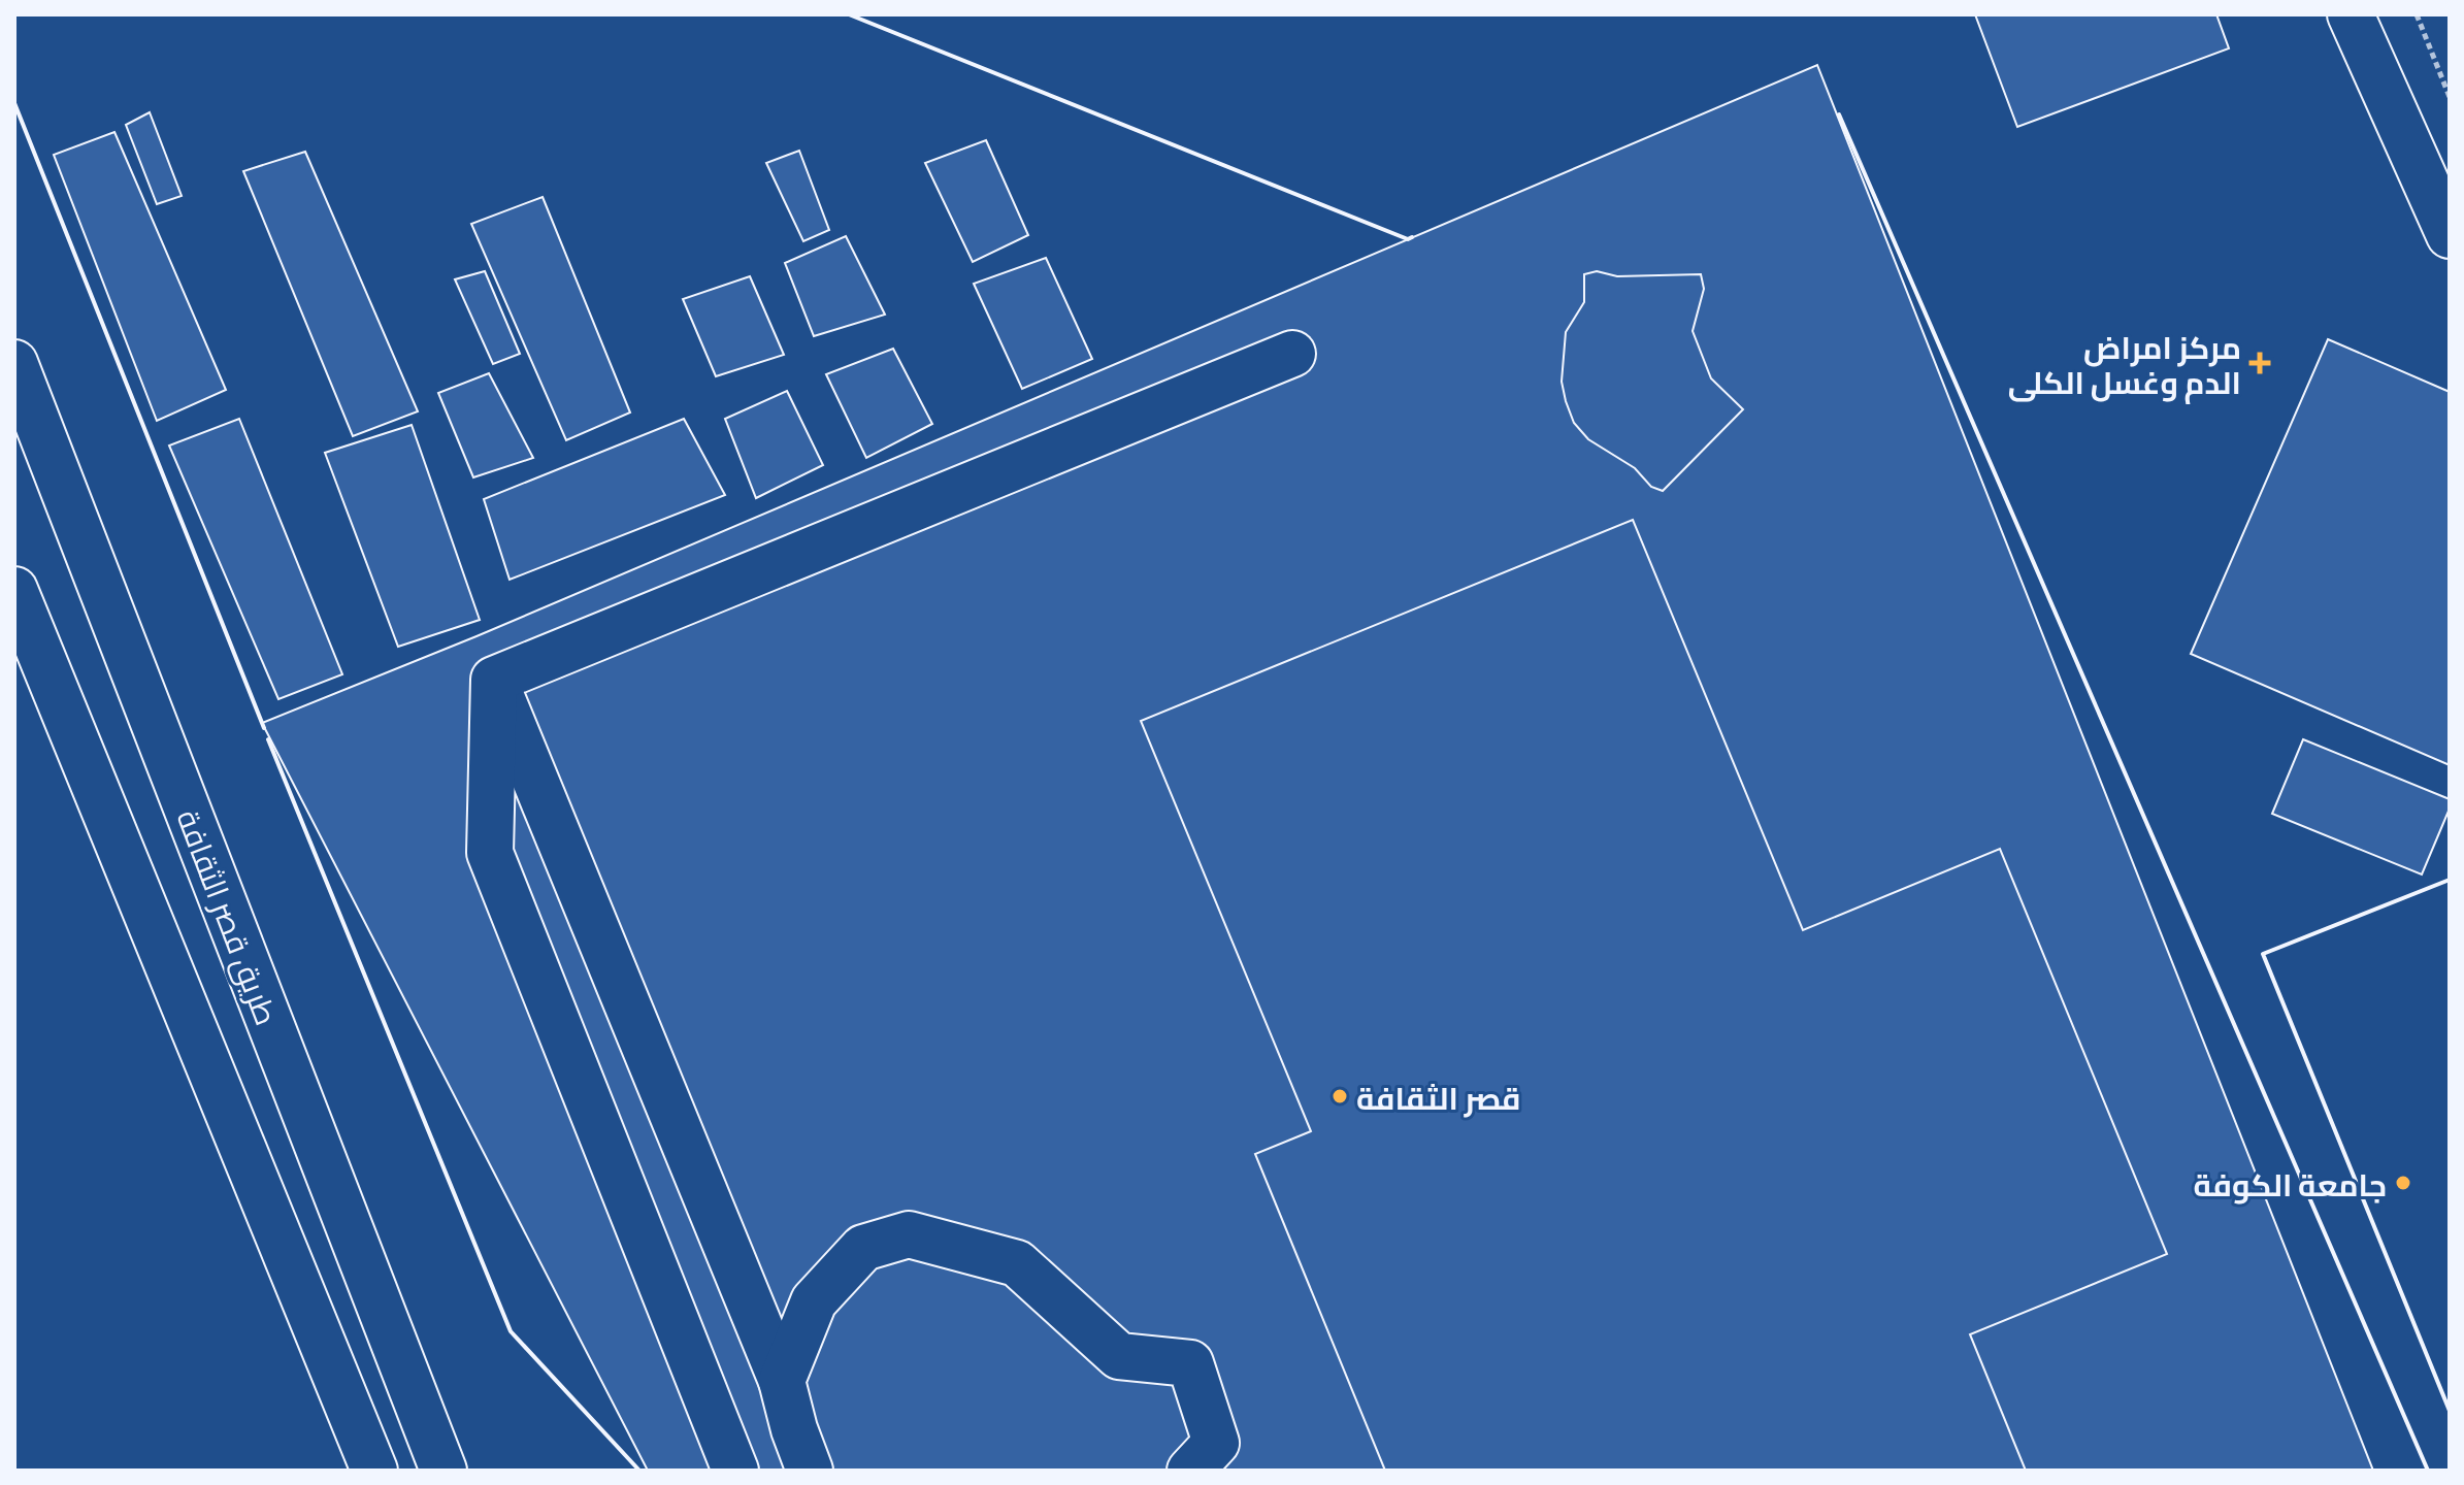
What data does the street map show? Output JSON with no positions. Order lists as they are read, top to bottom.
{
  "streets": {
    "street": ["طريق قصر الثقافة"]
  },
  "places": {
    "health": ["مركز امراض الدم وغسل الكلى"],
    "other": ["قصر الثقافة", "جامعة الكوفة"]
  }
}
